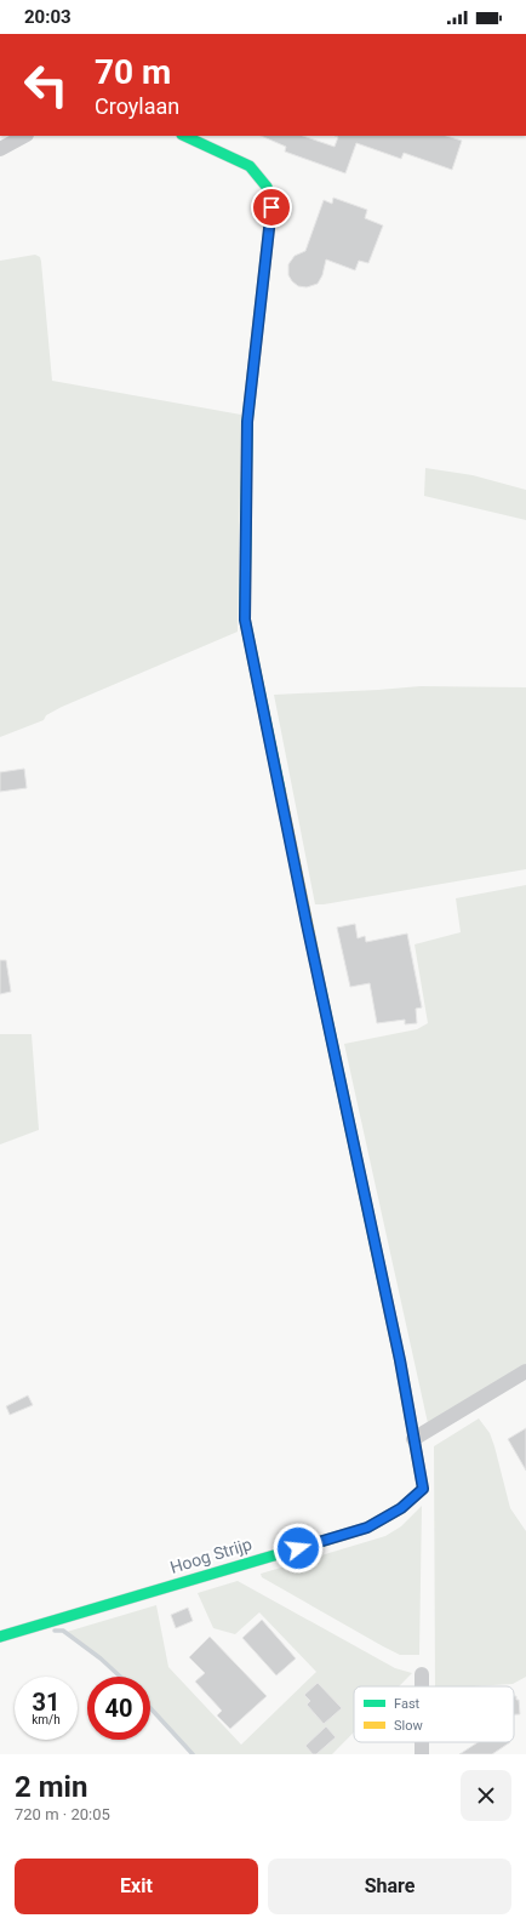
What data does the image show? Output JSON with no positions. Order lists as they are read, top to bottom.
{
  "streets": {
    "street": ["Hoog Strijp"]
  },
  "legend": ["Fast", "Slow"],
  "page": {
    "status": "20:03",
    "turn": ["70 m", "Croylaan"],
    "speed": "31 km/h",
    "limit": "40",
    "heading": ["2 min", "720 m · 20:05"],
    "buttons": ["Exit", "Share"]
  }
}
